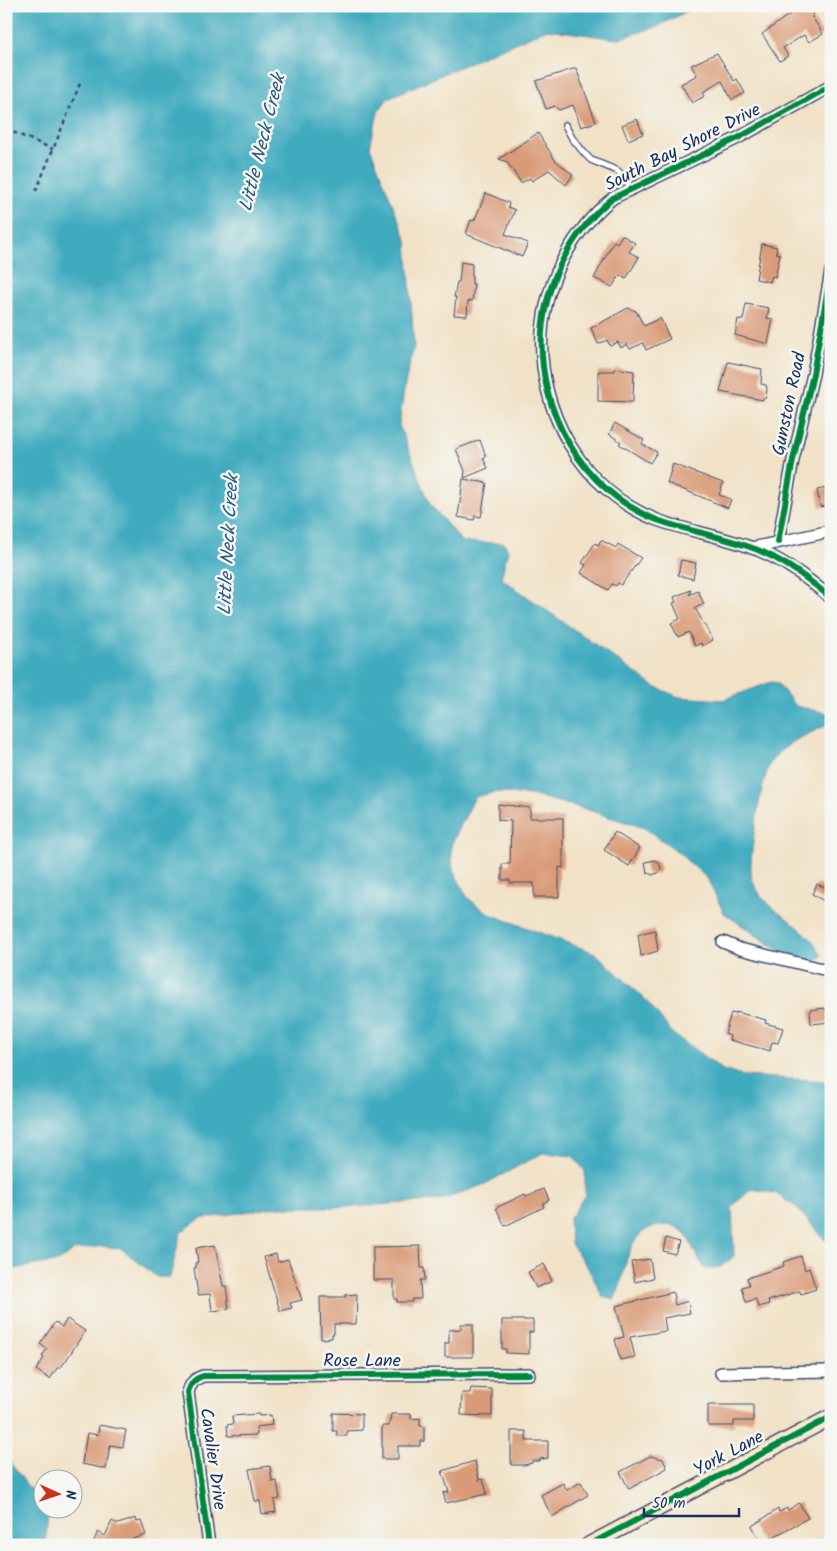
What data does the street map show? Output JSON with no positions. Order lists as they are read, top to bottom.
{
  "streets": {
    "street": [
      "South Bay Shore Drive",
      "Gunston Road",
      "Rose Lane",
      "York Lane",
      "Cavalier Drive"
    ]
  },
  "crossings": [
    ["Rose Lane", "Cavalier Drive"]
  ],
  "water": ["Little Neck Creek"],
  "scale_bar": "50 m",
  "north": "right"
}
